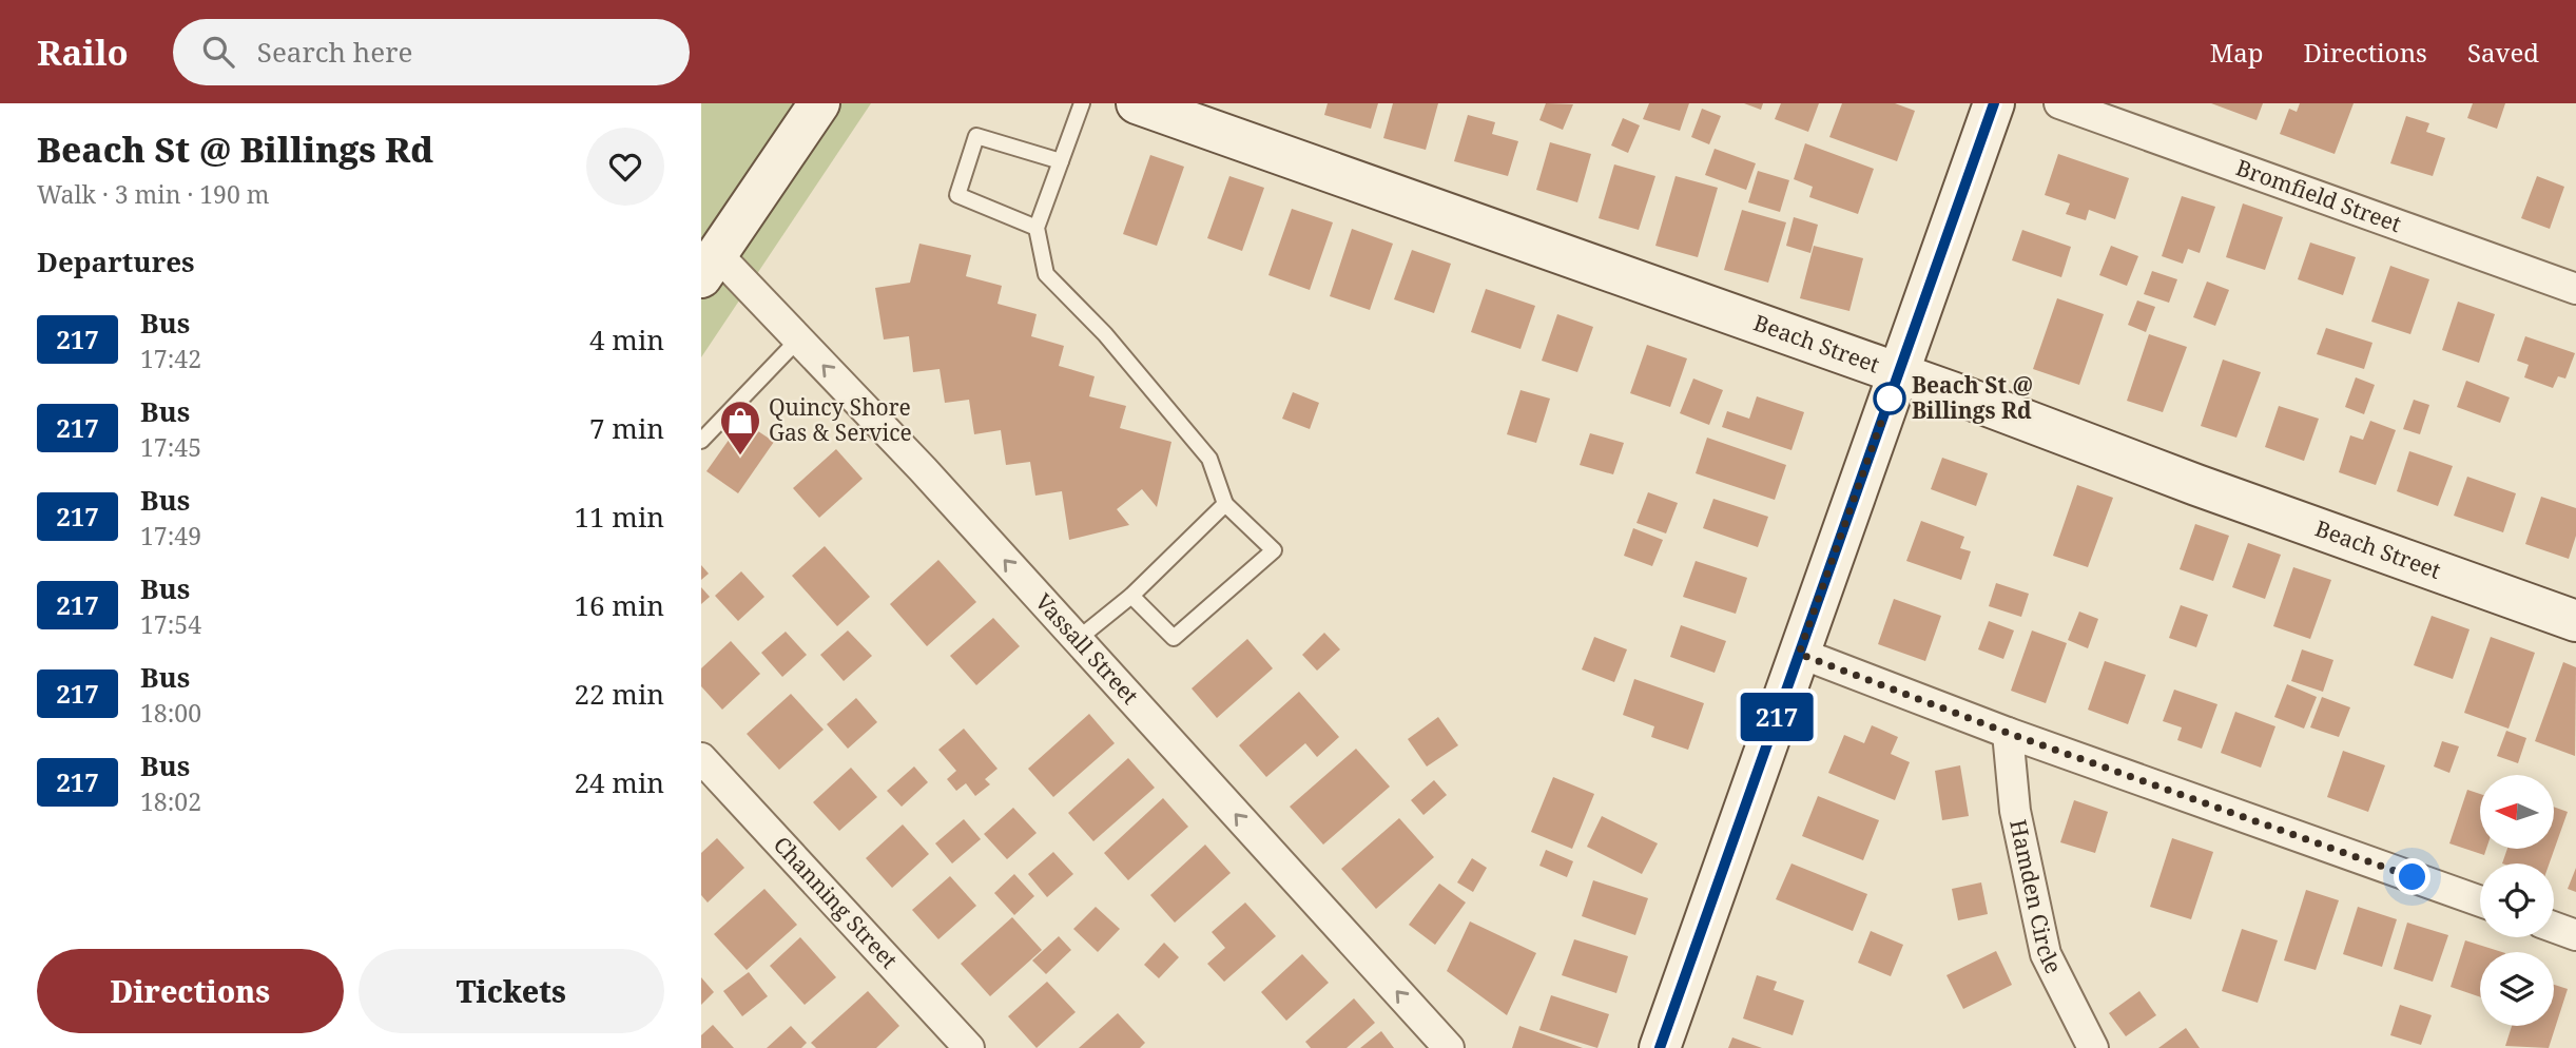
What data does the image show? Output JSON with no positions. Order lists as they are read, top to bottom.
{
  "streets": {
    "street": [
      "Bromfield Street",
      "Beach Street",
      "Vassall Street",
      "Hamden Circle",
      "Channing Street"
    ]
  },
  "one_way": ["Vassall Street"],
  "places": {
    "other": ["Beach St @ Billings Rd"],
    "shop": ["Quincy Shore Gas & Service"]
  },
  "lines": ["bus line 217"],
  "north": "left",
  "page": {
    "header": "Railo",
    "search": "Search here",
    "nav": ["Map", "Directions", "Saved"],
    "heading": [
      ["Beach St @ Billings Rd", "Walk · 3 min · 190 m"],
      "Departures"
    ],
    "on_map": "217",
    "list": [
      {
        "mark": "217",
        "name": "Bus",
        "note": "17:42",
        "value": "4 min"
      },
      {
        "mark": "217",
        "name": "Bus",
        "note": "17:45",
        "value": "7 min"
      },
      {
        "mark": "217",
        "name": "Bus",
        "note": "17:49",
        "value": "11 min"
      },
      {
        "mark": "217",
        "name": "Bus",
        "note": "17:54",
        "value": "16 min"
      },
      {
        "mark": "217",
        "name": "Bus",
        "note": "18:00",
        "value": "22 min"
      },
      {
        "mark": "217",
        "name": "Bus",
        "note": "18:02",
        "value": "24 min"
      }
    ],
    "buttons": ["Directions", "Tickets"]
  }
}
